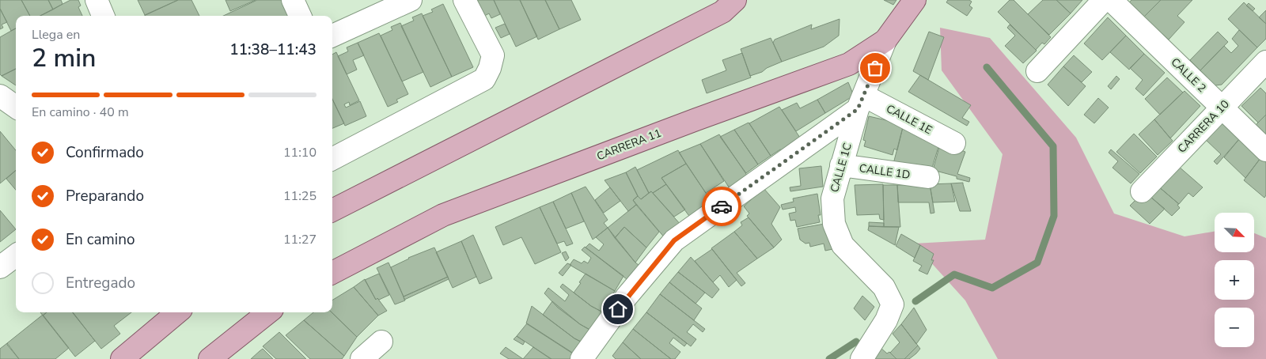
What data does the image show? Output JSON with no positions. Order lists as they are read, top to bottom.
{
  "streets": {
    "main road": ["CARRERA 11"],
    "street": [
      "CALLE 2",
      "CALLE 1E",
      "CARRERA 10",
      "CALLE 1C",
      "CALLE 1D"
    ]
  },
  "crossings": [
    ["CALLE 2", "CARRERA 10"],
    ["CALLE 1E", "CALLE 1C"],
    ["CARRERA 11", "CALLE 1C"],
    ["CALLE 1C", "CALLE 1D"]
  ],
  "north": "bottom right",
  "page": {
    "heading": ["2 min", "Llega en", "11:38–11:43"],
    "bar": "En camino · 40 m",
    "list": [
      ["Confirmado", "11:10"],
      ["Preparando", "11:25"],
      ["En camino", "11:27"],
      "Entregado"
    ],
    "map_buttons": ["+", "−"]
  }
}
